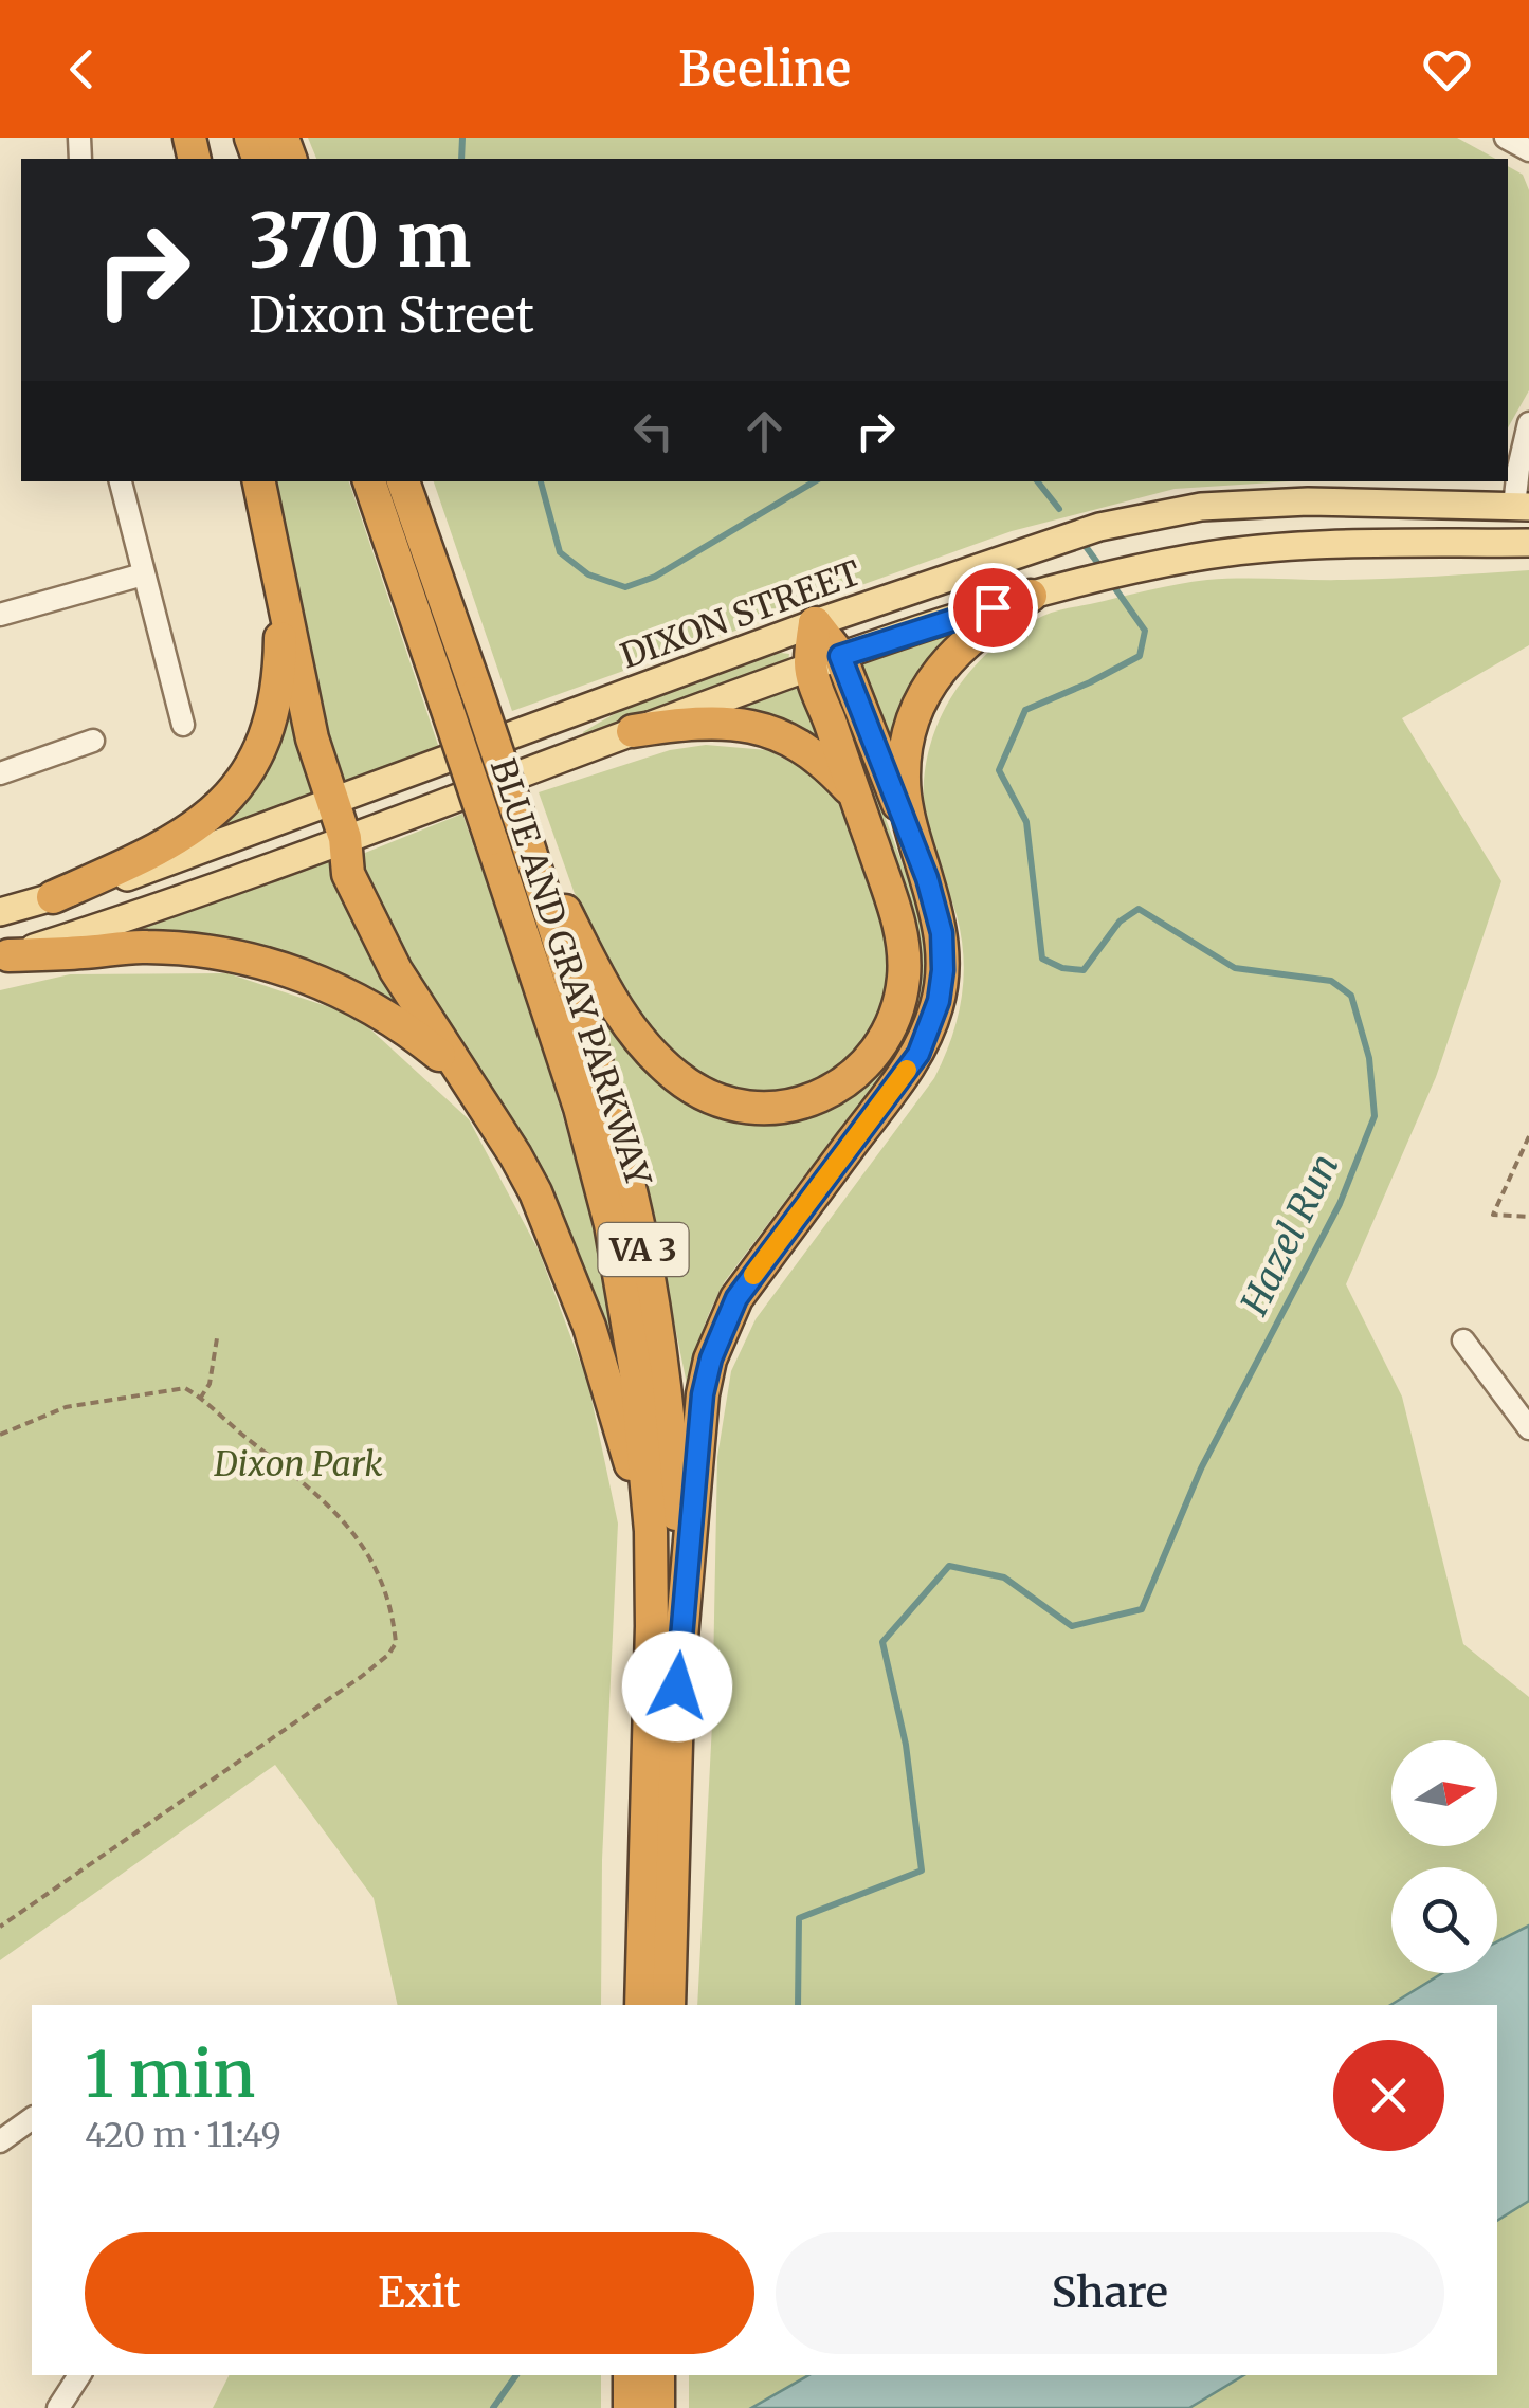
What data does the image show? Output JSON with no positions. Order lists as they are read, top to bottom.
{
  "streets": {
    "highway": ["BLUE AND GRAY PARKWAY", "VA 3"],
    "main road": ["DIXON STREET"]
  },
  "water": ["Hazel Run"],
  "parks": ["Dixon Park"],
  "north": "right",
  "page": {
    "header": "Beeline",
    "turn": ["370 m", "Dixon Street"],
    "heading": ["1 min", "420 m · 11:49"],
    "buttons": ["Exit", "Share"]
  }
}
